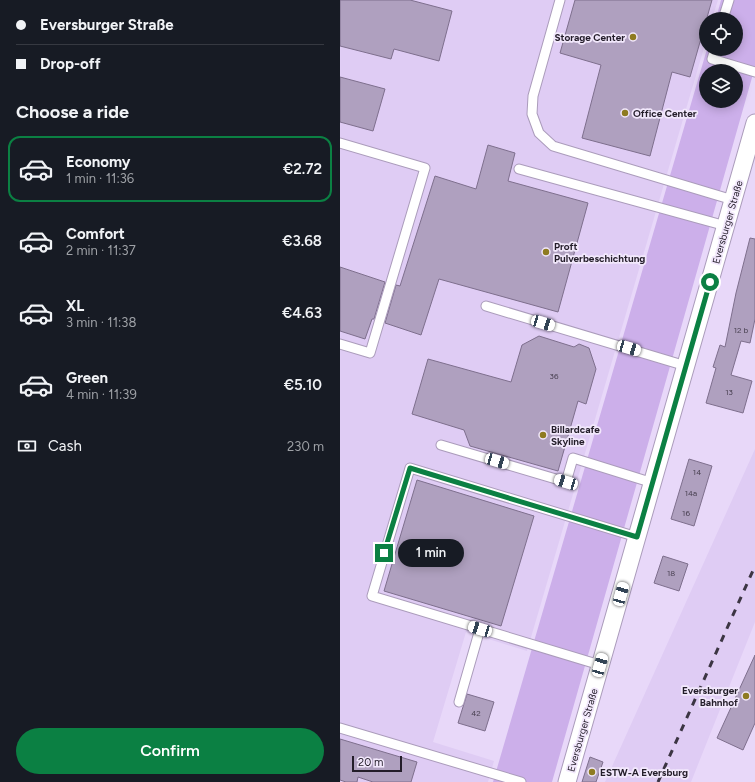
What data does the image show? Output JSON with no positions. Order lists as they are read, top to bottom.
{
  "streets": {
    "street": ["Eversburger Straße"]
  },
  "places": [
    "Storage Center",
    "Office Center",
    "Proft Pulverbeschichtung",
    "Billardcafe Skyline",
    "Eversburger Bahnhof",
    "ESTW-A Eversburg"
  ],
  "house_numbers": [
    "12 b",
    "36",
    "13",
    "14",
    "14a",
    "16",
    "18",
    "42"
  ],
  "scale_bar": "20 m",
  "page": {
    "banner": ["Eversburger Straße", "Drop-off"],
    "heading": "Choose a ride",
    "list": [
      {
        "name": "Economy",
        "note": "1 min · 11:36",
        "value": "€2.72"
      },
      {
        "name": "Comfort",
        "note": "2 min · 11:37",
        "value": "€3.68"
      },
      {
        "name": "XL",
        "note": "3 min · 11:38",
        "value": "€4.63"
      },
      {
        "name": "Green",
        "note": "4 min · 11:39",
        "value": "€5.10"
      }
    ],
    "pay": ["Cash", "230 m"],
    "bubble": "1 min",
    "buttons": "Confirm",
    "scale": "20 m"
  }
}
